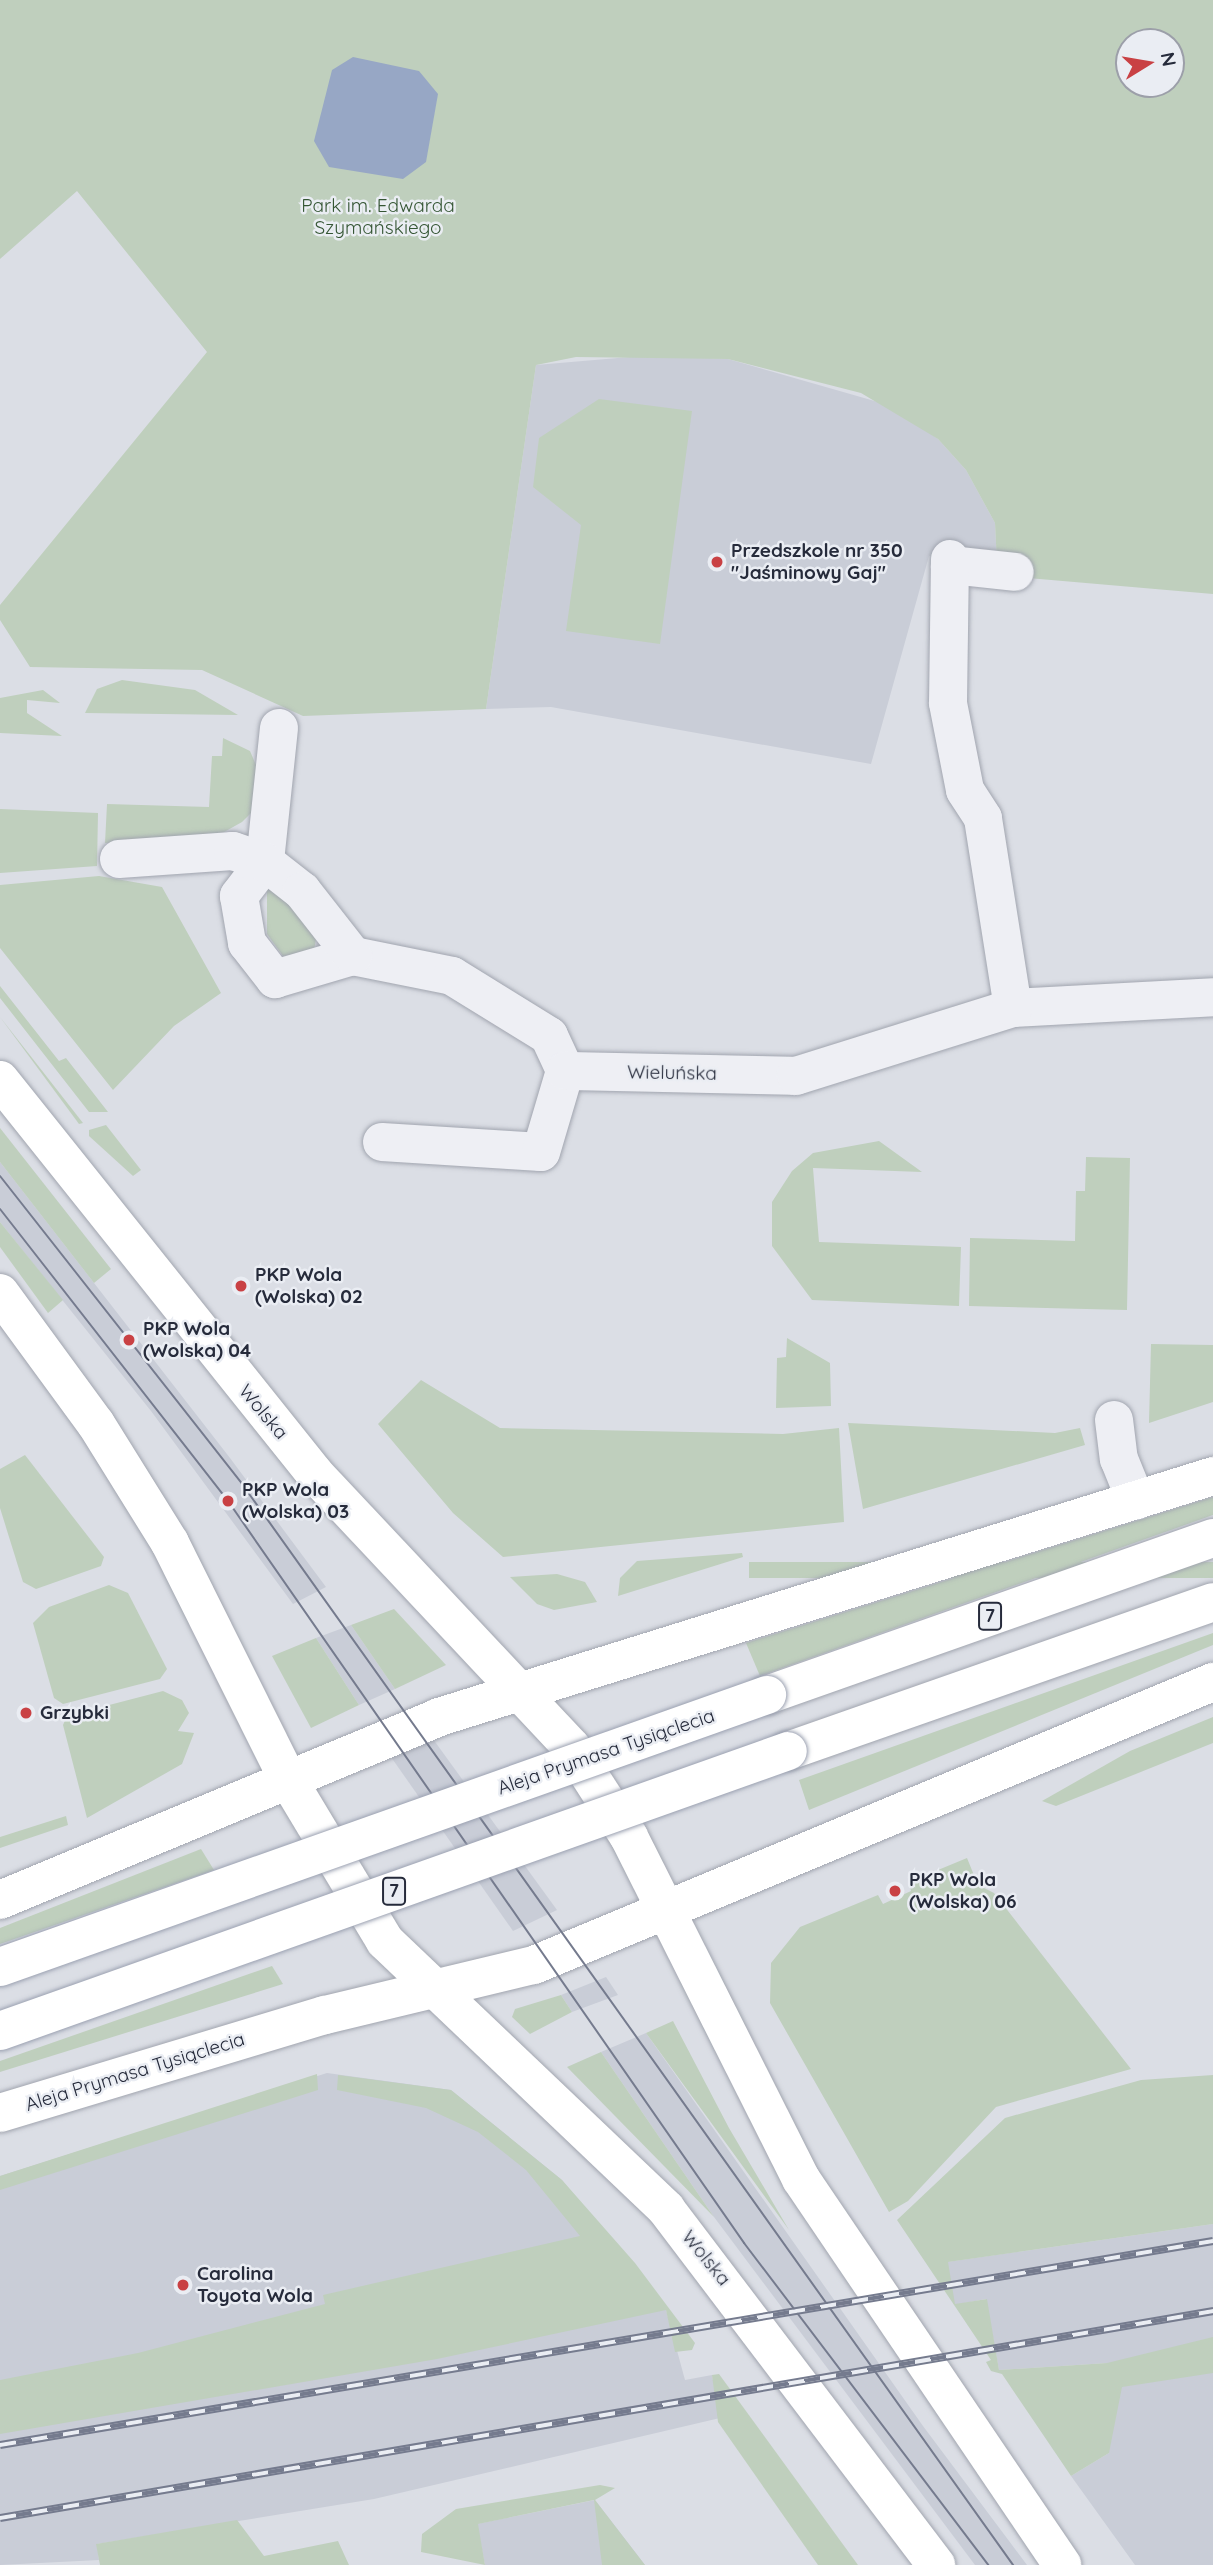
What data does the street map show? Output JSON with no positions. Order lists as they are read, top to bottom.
{
  "streets": {
    "main road": ["Wolska", "7", "Aleja Prymasa Tysiąclecia"],
    "street": ["Wieluńska"]
  },
  "crossings": [
    ["Wolska", "Aleja Prymasa Tysiąclecia"]
  ],
  "parks": ["Park im. Edwarda Szymańskiego"],
  "places": [
    "Przedszkole nr 350 \"Jaśminowy Gaj\"",
    "PKP Wola (Wolska) 02",
    "PKP Wola (Wolska) 04",
    "PKP Wola (Wolska) 03",
    "Grzybki",
    "PKP Wola (Wolska) 06",
    "Carolina Toyota Wola"
  ],
  "north": "right"
}
